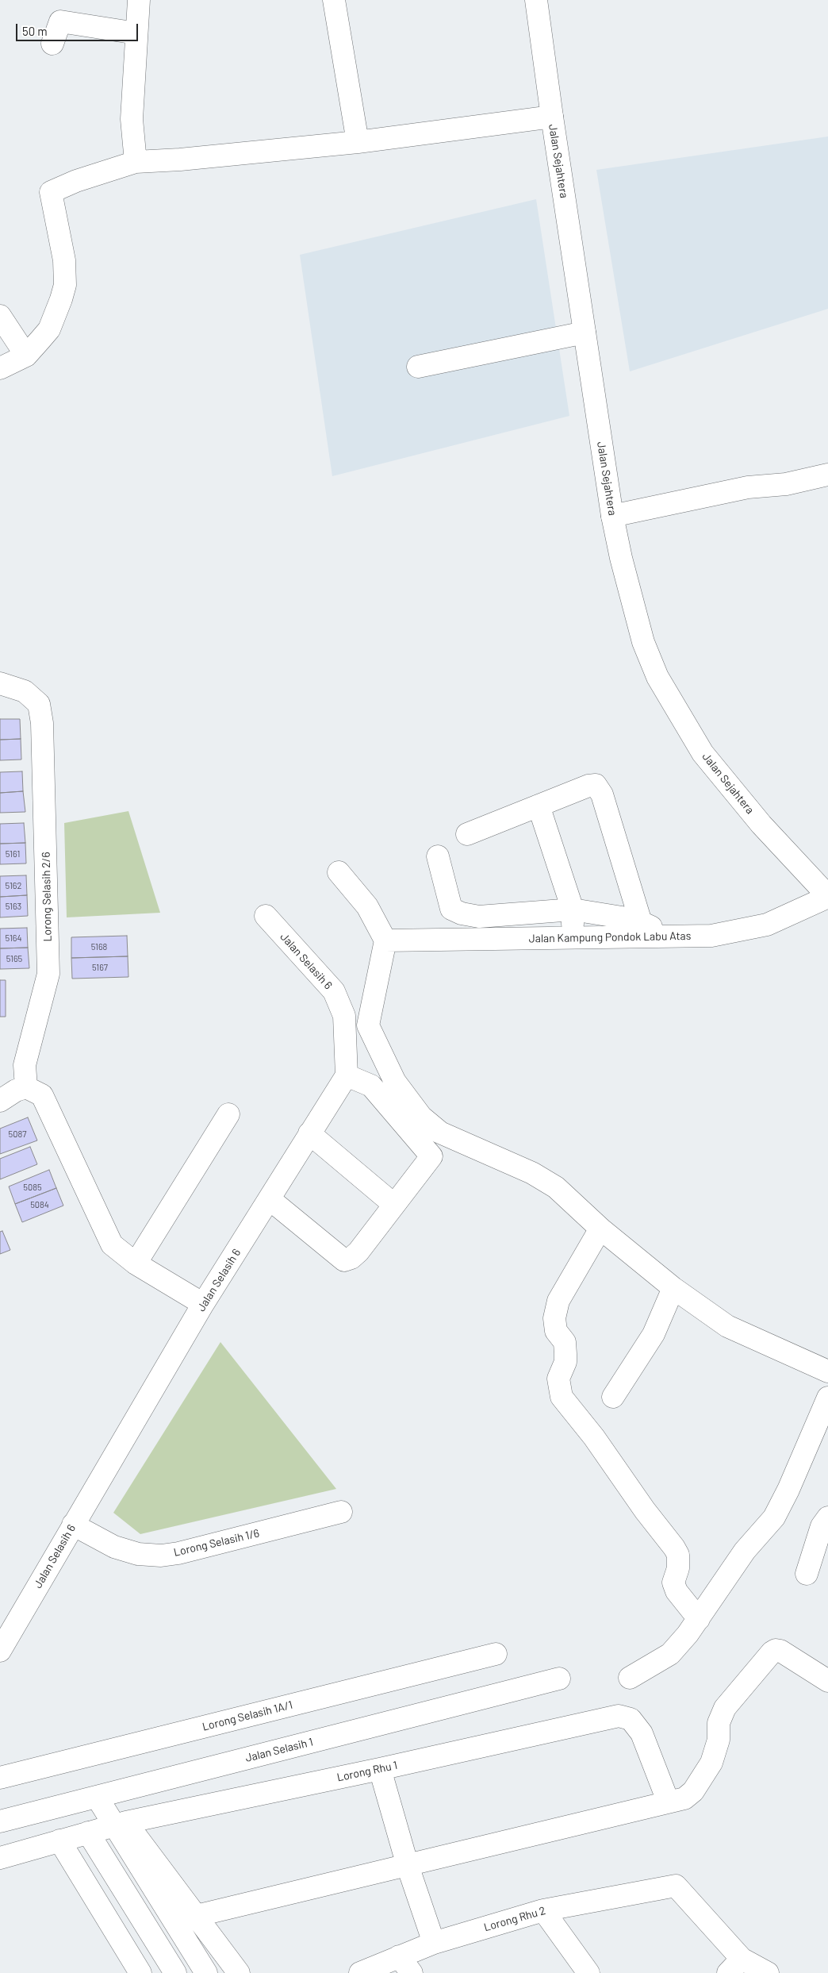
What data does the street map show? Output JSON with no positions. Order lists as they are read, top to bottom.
{
  "streets": {
    "street": [
      "Jalan Sejahtera",
      "Lorong Selasih 2/6",
      "Jalan Kampung Pondok Labu Atas",
      "Jalan Selasih 6",
      "Lorong Selasih 1/6",
      "Lorong Selasih 1A/1",
      "Jalan Selasih 1",
      "Lorong Rhu 1",
      "Lorong Rhu 2"
    ]
  },
  "crossings": [
    ["Jalan Sejahtera", "Jalan Kampung Pondok Labu Atas"],
    ["Jalan Selasih 6", "Lorong Selasih 1/6"]
  ],
  "house_numbers": [
    "5161",
    "5162",
    "5163",
    "5164",
    "5168",
    "5165",
    "5167",
    "5087",
    "5085",
    "5084"
  ],
  "scale_bar": "50 m"
}
